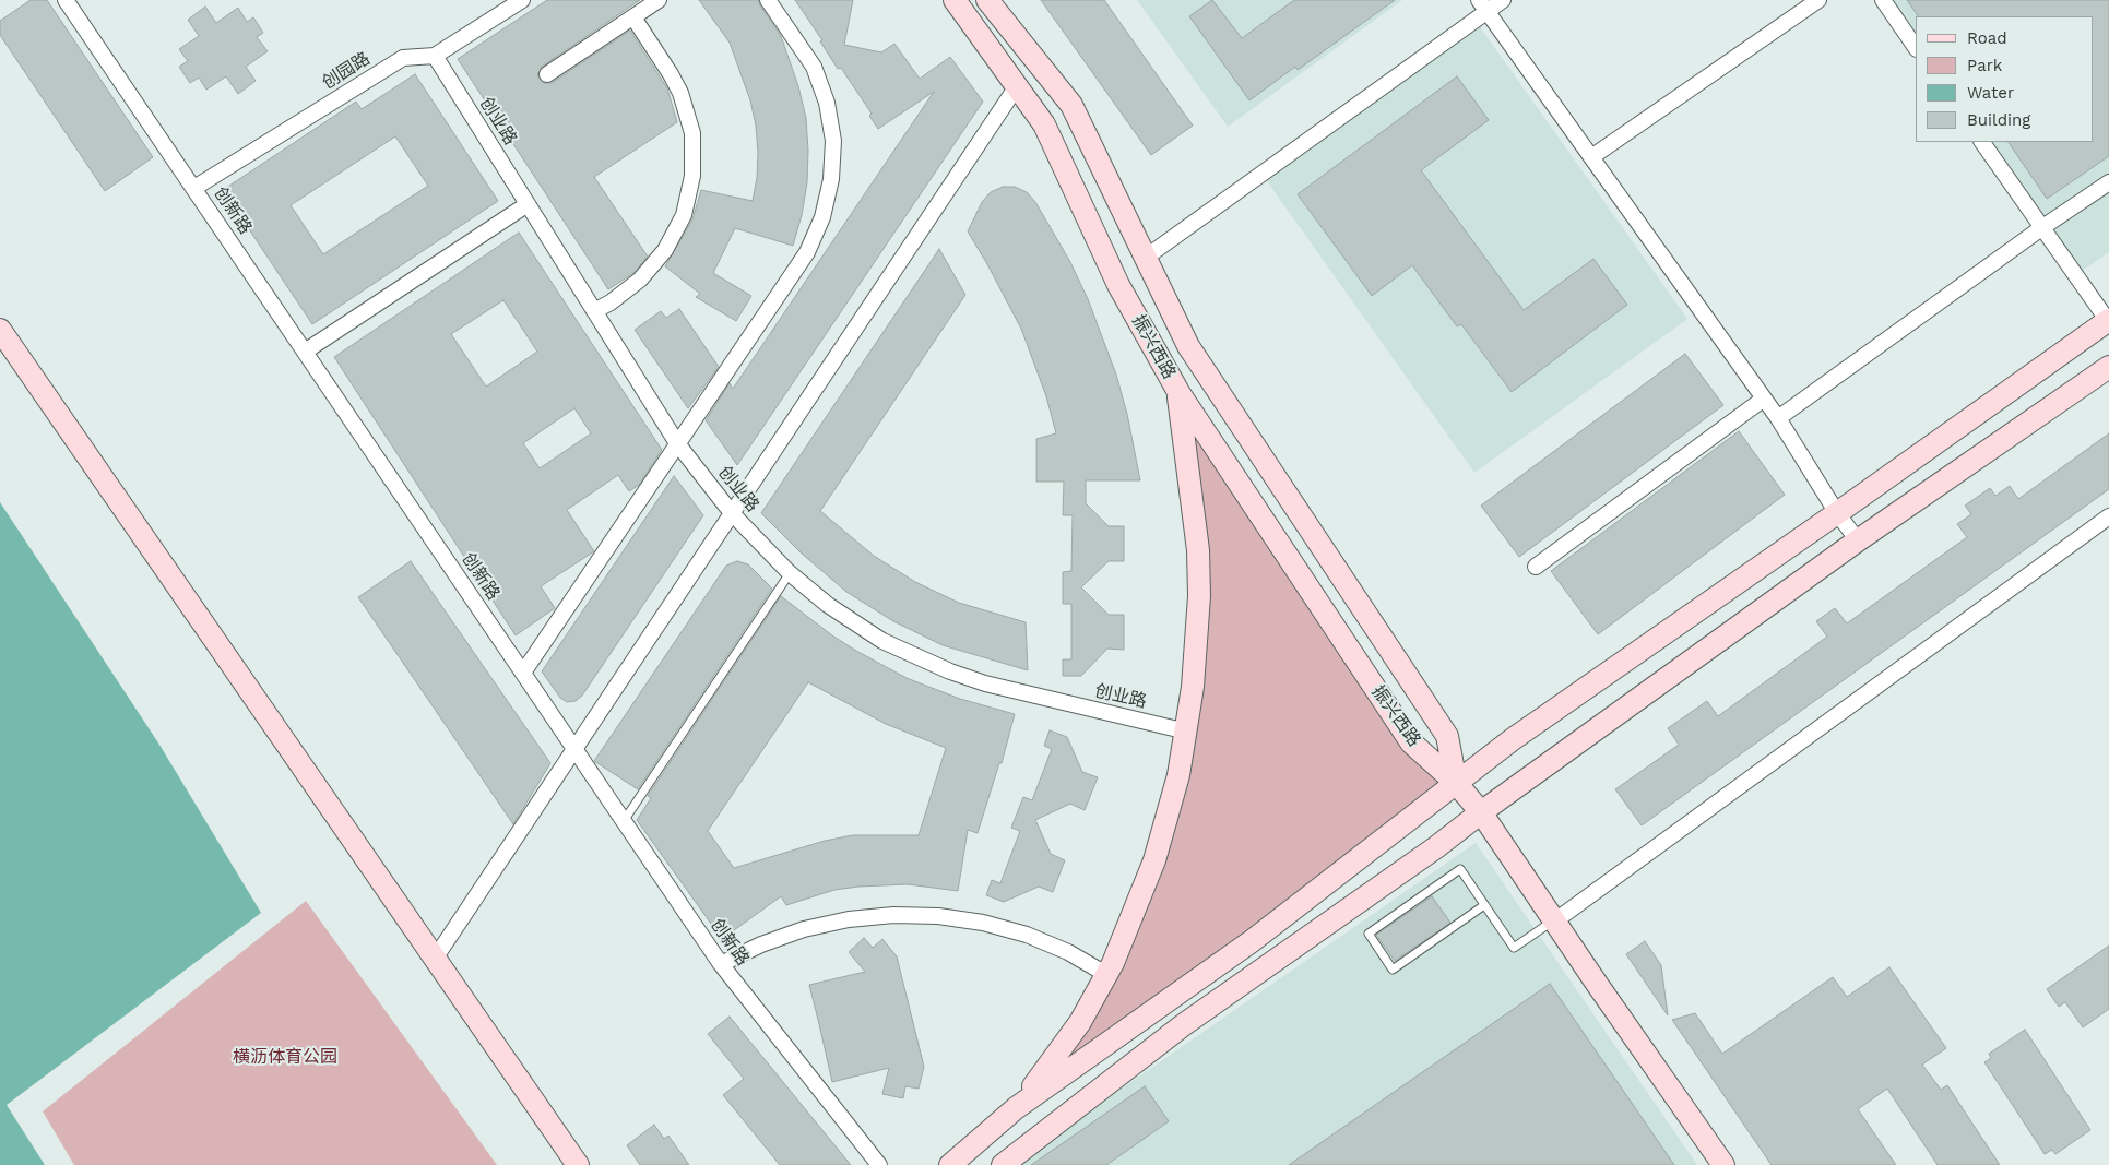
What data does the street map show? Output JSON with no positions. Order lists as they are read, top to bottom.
{
  "streets": {
    "main road": ["振兴西路"],
    "street": ["创园路", "创业路", "创新路"]
  },
  "crossings": [
    ["创园路", "创业路"],
    ["创园路", "创新路"]
  ],
  "parks": ["横沥体育公园"],
  "legend": [
    "Road",
    "Park",
    "Water",
    "Building"
  ]
}
